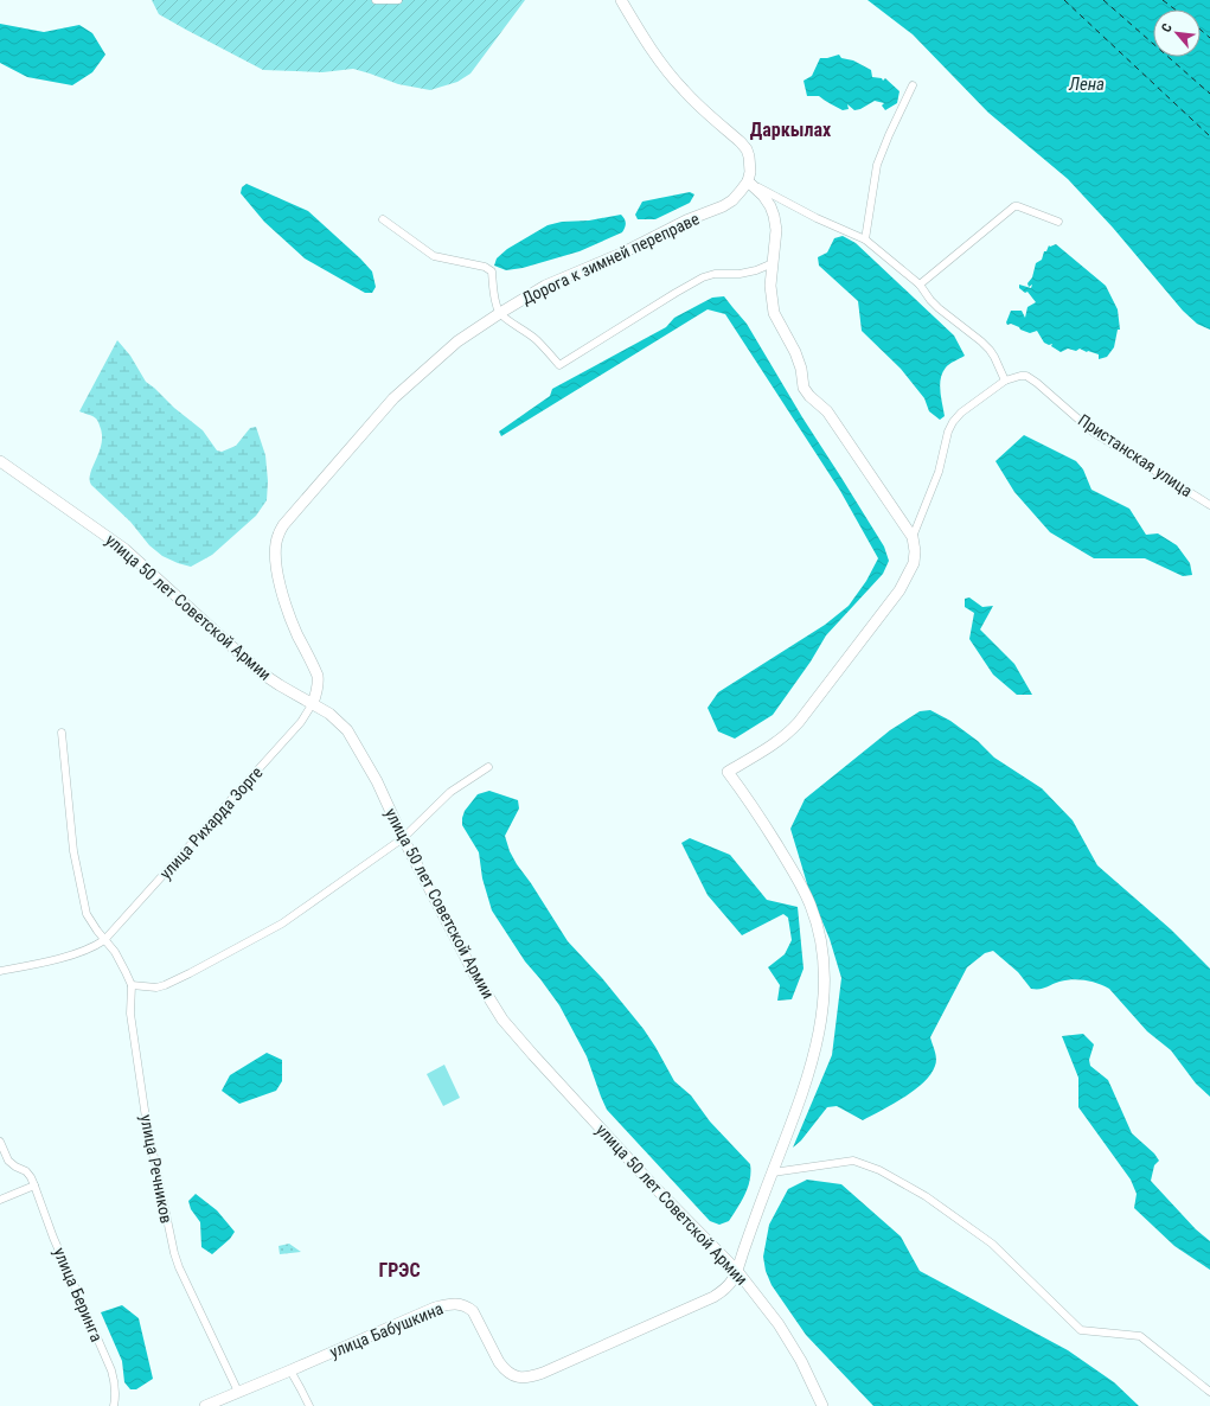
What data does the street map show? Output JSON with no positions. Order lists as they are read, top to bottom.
{
  "streets": {
    "main road": ["Дорога к зимней переправе", "улица 50 лет Советской Армии", "улица Бабушкина"],
    "street": [
      "Пристанская улица",
      "улица Рихарда Зорге",
      "улица Речников",
      "улица Беринга"
    ]
  },
  "crossings": [
    ["Дорога к зимней переправе", "улица 50 лет Советской Армии"],
    ["Дорога к зимней переправе", "улица Рихарда Зорге"],
    ["Пристанская улица", "улица Бабушкина"],
    ["улица 50 лет Советской Армии", "улица Рихарда Зорге"],
    ["улица 50 лет Советской Армии", "улица Бабушкина"],
    ["улица Рихарда Зорге", "улица Речников"],
    ["улица Речников", "улица Бабушкина"]
  ],
  "districts": ["Даркылах", "ГРЭС"],
  "water": ["Лена"],
  "north": "top left"
}
